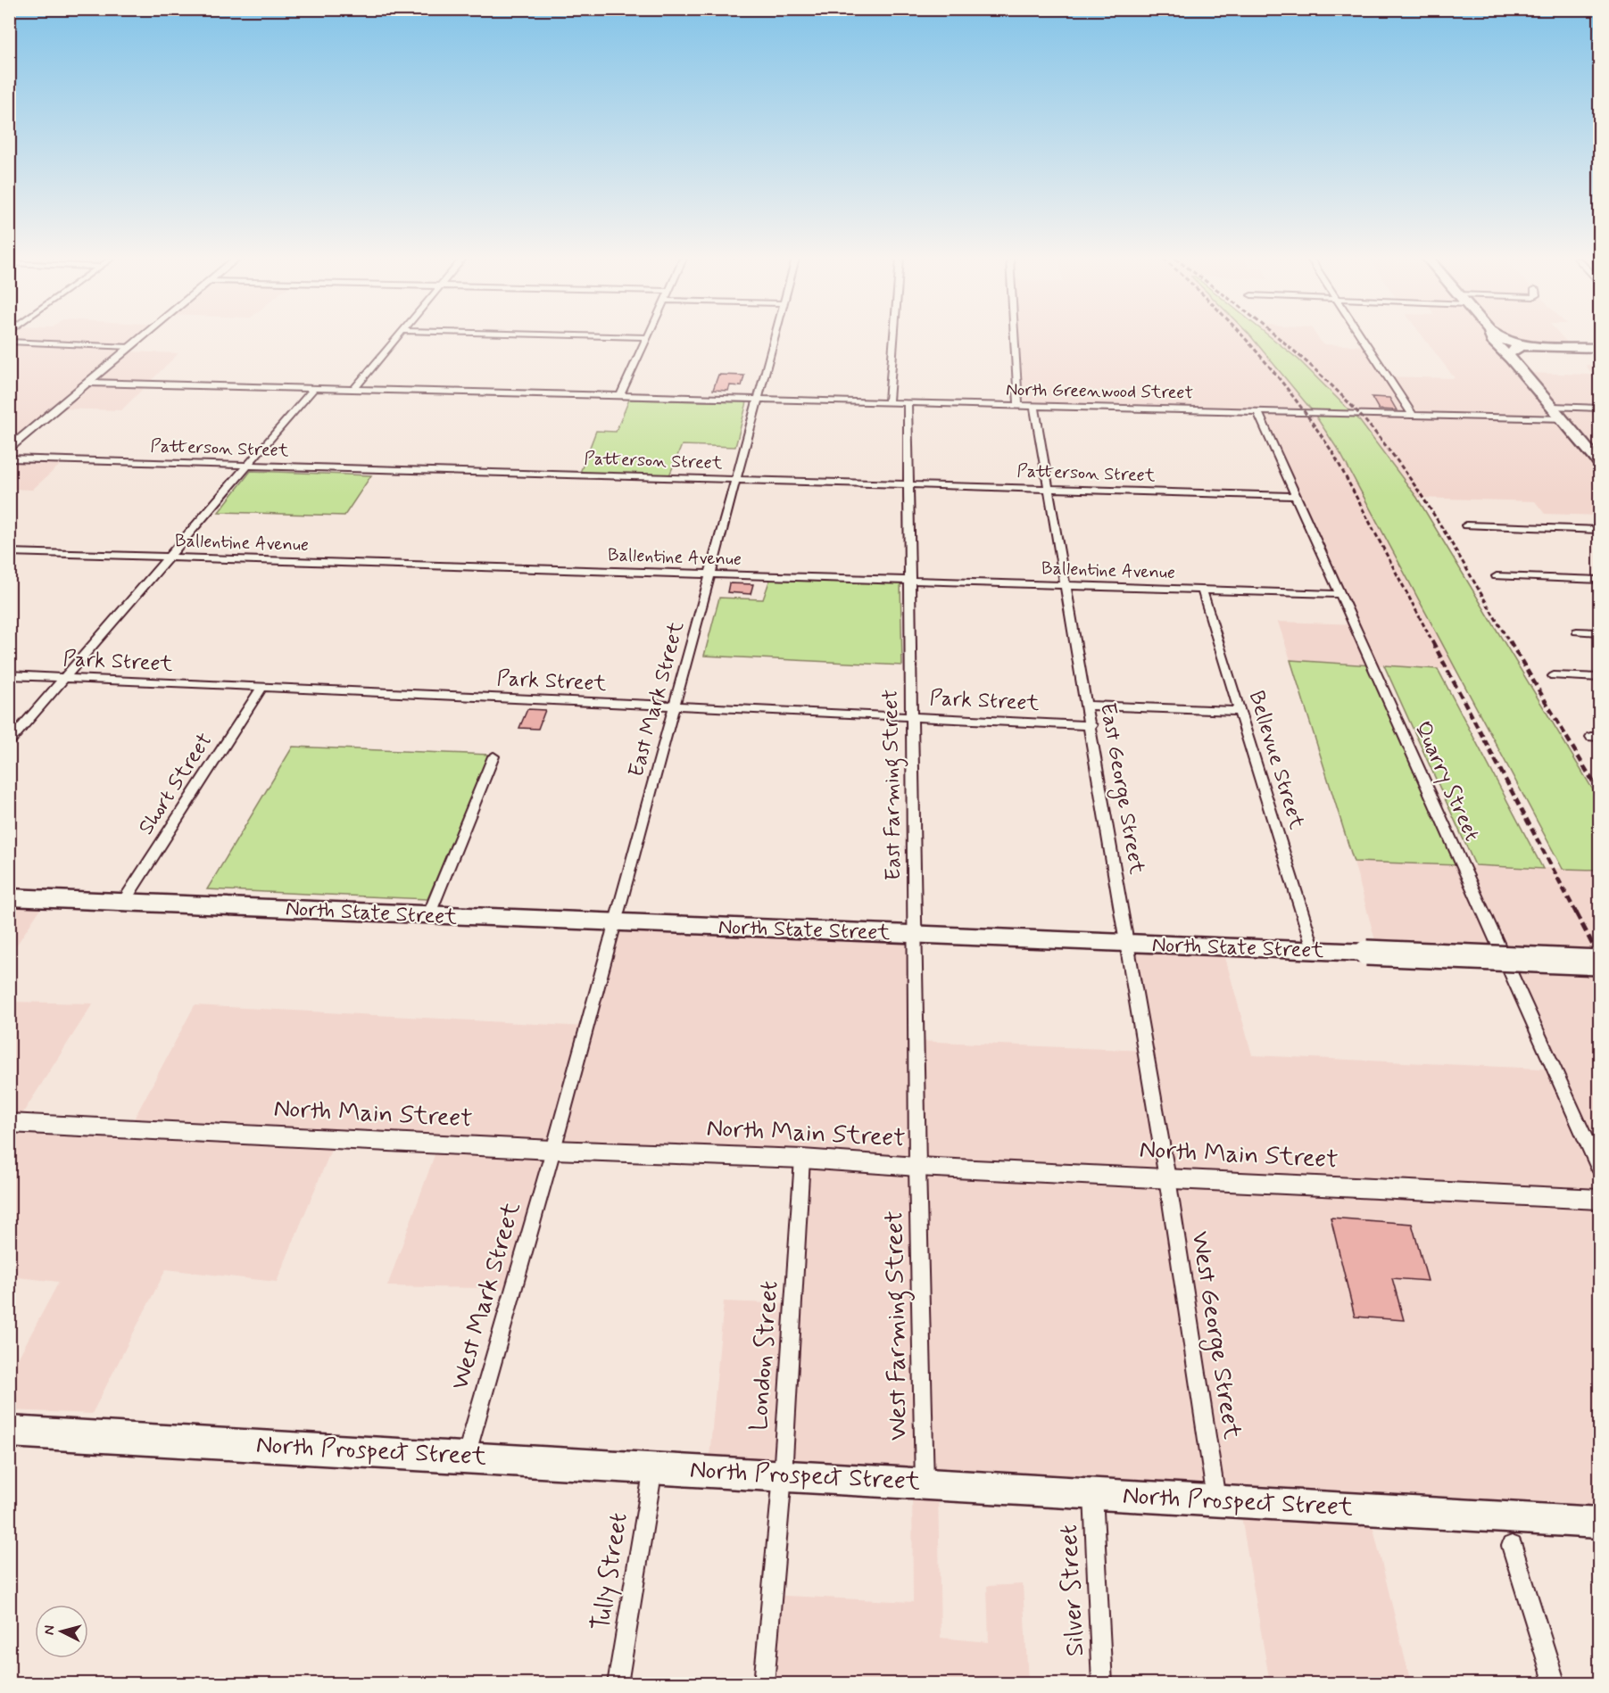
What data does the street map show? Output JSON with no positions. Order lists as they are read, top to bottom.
{
  "streets": {
    "main road": ["North State Street", "North Prospect Street"],
    "street": [
      "North Greenwood Street",
      "Patterson Street",
      "Ballentine Avenue",
      "Park Street",
      "East Mark Street",
      "Bellevue Street",
      "Quarry Street",
      "Short Street",
      "East Farming Street",
      "East George Street",
      "North Main Street",
      "West Mark Street",
      "West Farming Street",
      "West George Street",
      "London Street",
      "Tully Street",
      "Silver Street"
    ]
  },
  "crossings": [
    ["North Greenwood Street", "East Mark Street"],
    ["North Greenwood Street", "Quarry Street"],
    ["North Greenwood Street", "East Farming Street"],
    ["North Greenwood Street", "East George Street"],
    ["Patterson Street", "East Mark Street"],
    ["Patterson Street", "Quarry Street"],
    ["Patterson Street", "East Farming Street"],
    ["Patterson Street", "East George Street"],
    ["Ballentine Avenue", "East Mark Street"],
    ["Ballentine Avenue", "Bellevue Street"],
    ["Ballentine Avenue", "Quarry Street"],
    ["Ballentine Avenue", "East Farming Street"],
    ["Ballentine Avenue", "East George Street"],
    ["Park Street", "East Mark Street"],
    ["Park Street", "Short Street"],
    ["Park Street", "East Farming Street"],
    ["Park Street", "East George Street"],
    ["East Mark Street", "North State Street"],
    ["East Mark Street", "North Main Street"],
    ["East Mark Street", "West Mark Street"],
    ["Short Street", "North State Street"],
    ["East Farming Street", "North State Street"],
    ["East Farming Street", "North Main Street"],
    ["East Farming Street", "West Farming Street"],
    ["East George Street", "North State Street"],
    ["East George Street", "North Main Street"],
    ["East George Street", "West George Street"],
    ["North Main Street", "West Mark Street"],
    ["North Main Street", "West Farming Street"],
    ["North Main Street", "West George Street"],
    ["North Main Street", "London Street"],
    ["West Mark Street", "North Prospect Street"],
    ["West Farming Street", "North Prospect Street"],
    ["West George Street", "North Prospect Street"],
    ["London Street", "North Prospect Street"],
    ["North Prospect Street", "Tully Street"],
    ["North Prospect Street", "Silver Street"]
  ],
  "north": "left"
}
